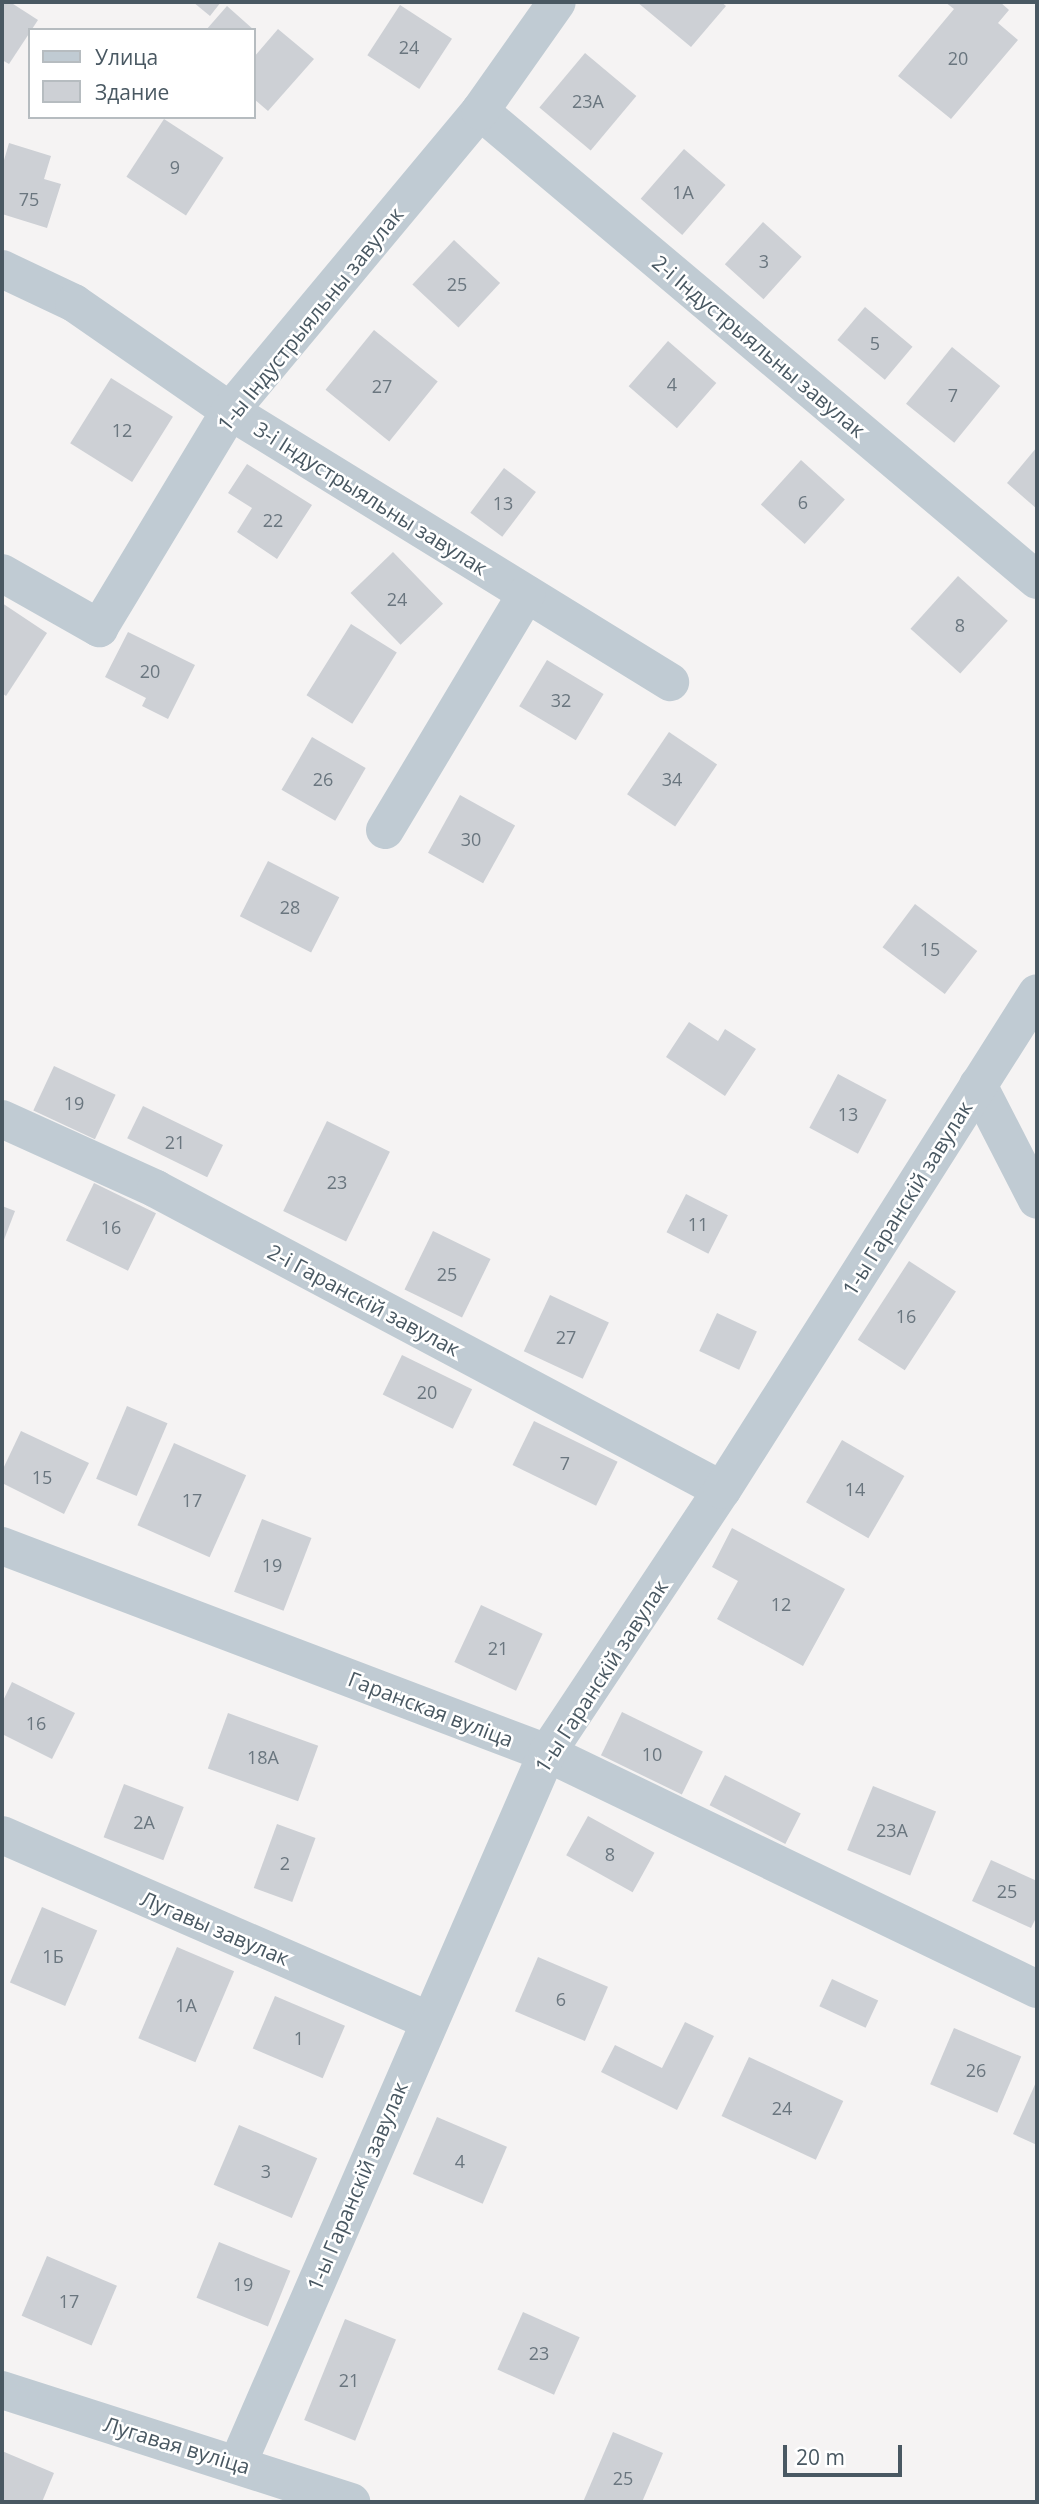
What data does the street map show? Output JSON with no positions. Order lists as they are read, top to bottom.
{
  "streets": {
    "street": [
      "1-ы Індустрыяльны завулак",
      "2-і Індустрыяльны завулак",
      "3-і Індустрыяльны завулак",
      "1-ы Гаранскій завулак",
      "2-і Гаранскій завулак",
      "Гаранская вуліца",
      "Лугавы завулак",
      "Лугавая вуліца"
    ]
  },
  "crossings": [
    ["1-ы Індустрыяльны завулак", "2-і Індустрыяльны завулак"],
    ["1-ы Індустрыяльны завулак", "3-і Індустрыяльны завулак"],
    ["1-ы Гаранскій завулак", "2-і Гаранскій завулак"],
    ["1-ы Гаранскій завулак", "Гаранская вуліца"],
    ["1-ы Гаранскій завулак", "Лугавы завулак"],
    ["1-ы Гаранскій завулак", "Лугавая вуліца"]
  ],
  "house_numbers": [
    "24",
    "20",
    "23А",
    "9",
    "1А",
    "75",
    "3",
    "25",
    "5",
    "4",
    "27",
    "7",
    "12",
    "6",
    "13",
    "22",
    "24",
    "8",
    "20",
    "32",
    "26",
    "34",
    "30",
    "28",
    "15",
    "19",
    "13",
    "21",
    "23",
    "11",
    "16",
    "25",
    "16",
    "27",
    "20",
    "7",
    "15",
    "14",
    "17",
    "19",
    "12",
    "21",
    "16",
    "10",
    "18А",
    "2А",
    "23А",
    "8",
    "2",
    "25",
    "1Б",
    "6",
    "1А",
    "1",
    "26",
    "24",
    "4",
    "3",
    "19",
    "17",
    "23",
    "21",
    "25"
  ],
  "legend": ["Улица", "Здание"],
  "scale_bar": "20 m"
}
